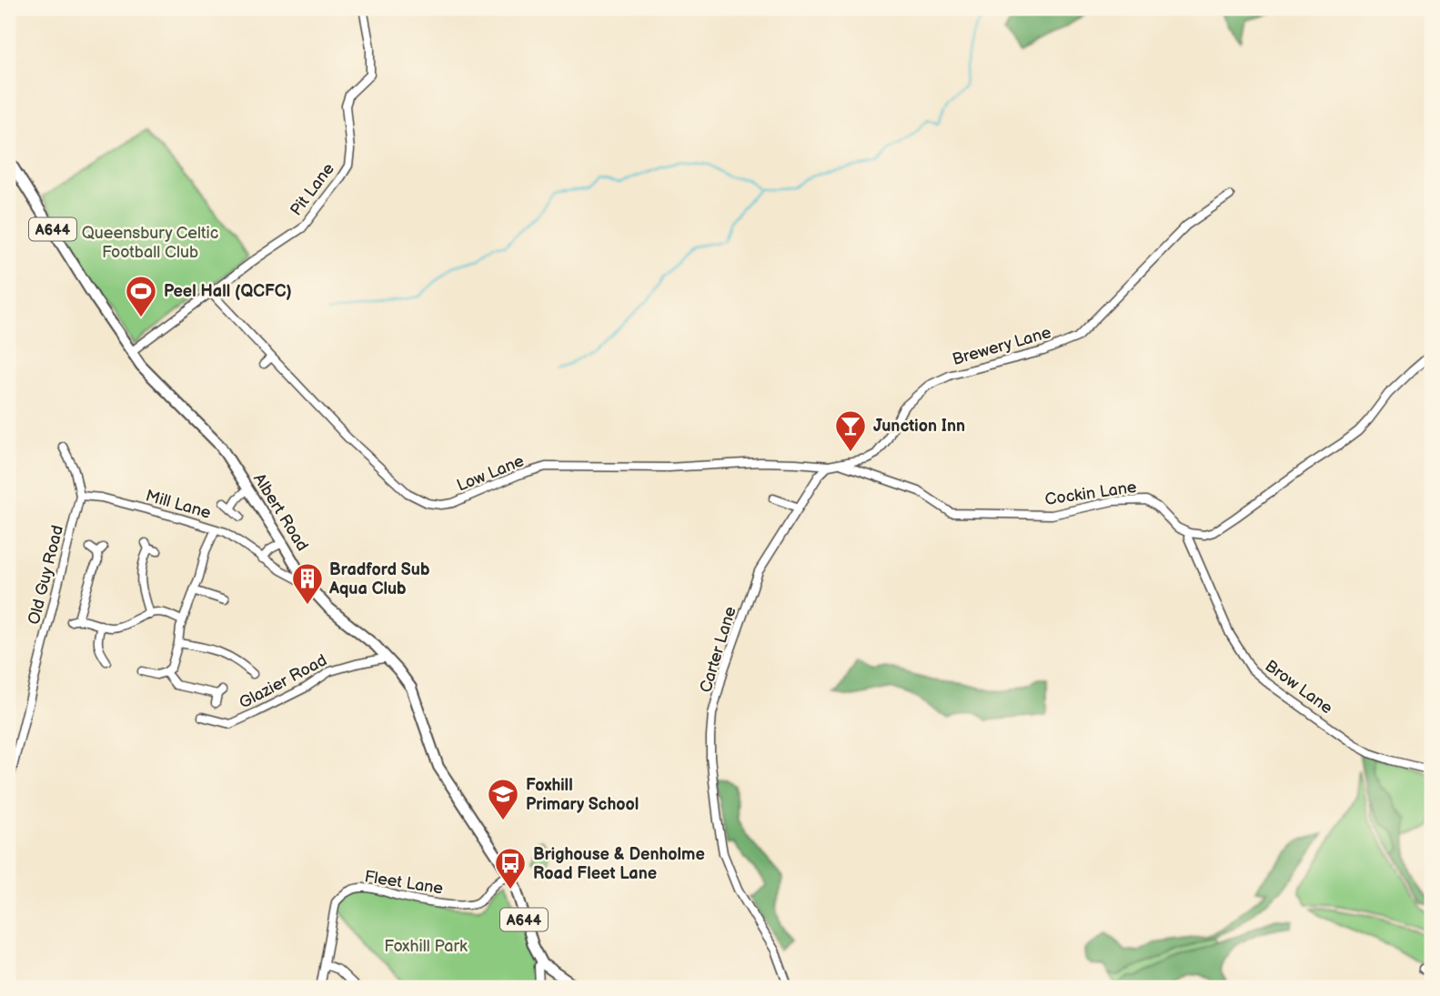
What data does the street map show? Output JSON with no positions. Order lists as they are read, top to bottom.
{
  "streets": {
    "main road": ["A644", "Albert Road"],
    "street": [
      "Pit Lane",
      "Brewery Lane",
      "Low Lane",
      "Cockin Lane",
      "Mill Lane",
      "Old Guy Road",
      "Carter Lane",
      "Glazier Road",
      "Brow Lane",
      "Fleet Lane"
    ]
  },
  "crossings": [
    ["Pit Lane", "Low Lane"],
    ["Pit Lane", "Albert Road"],
    ["A644", "Albert Road"],
    ["A644", "Fleet Lane"],
    ["Brewery Lane", "Cockin Lane"],
    ["Low Lane", "Carter Lane"],
    ["Cockin Lane", "Brow Lane"],
    ["Mill Lane", "Albert Road"],
    ["Mill Lane", "Old Guy Road"],
    ["Albert Road", "Glazier Road"],
    ["Albert Road", "Fleet Lane"]
  ],
  "parks": ["Queensbury Celtic Football Club", "Foxhill Park"],
  "places": {
    "sports": ["Peel Hall (QCFC)"],
    "bar": ["Junction Inn"],
    "building": ["Bradford Sub Aqua Club"],
    "school or university": ["Foxhill Primary School"],
    "bus stop": ["Brighouse & Denholme Road Fleet Lane"]
  }
}
